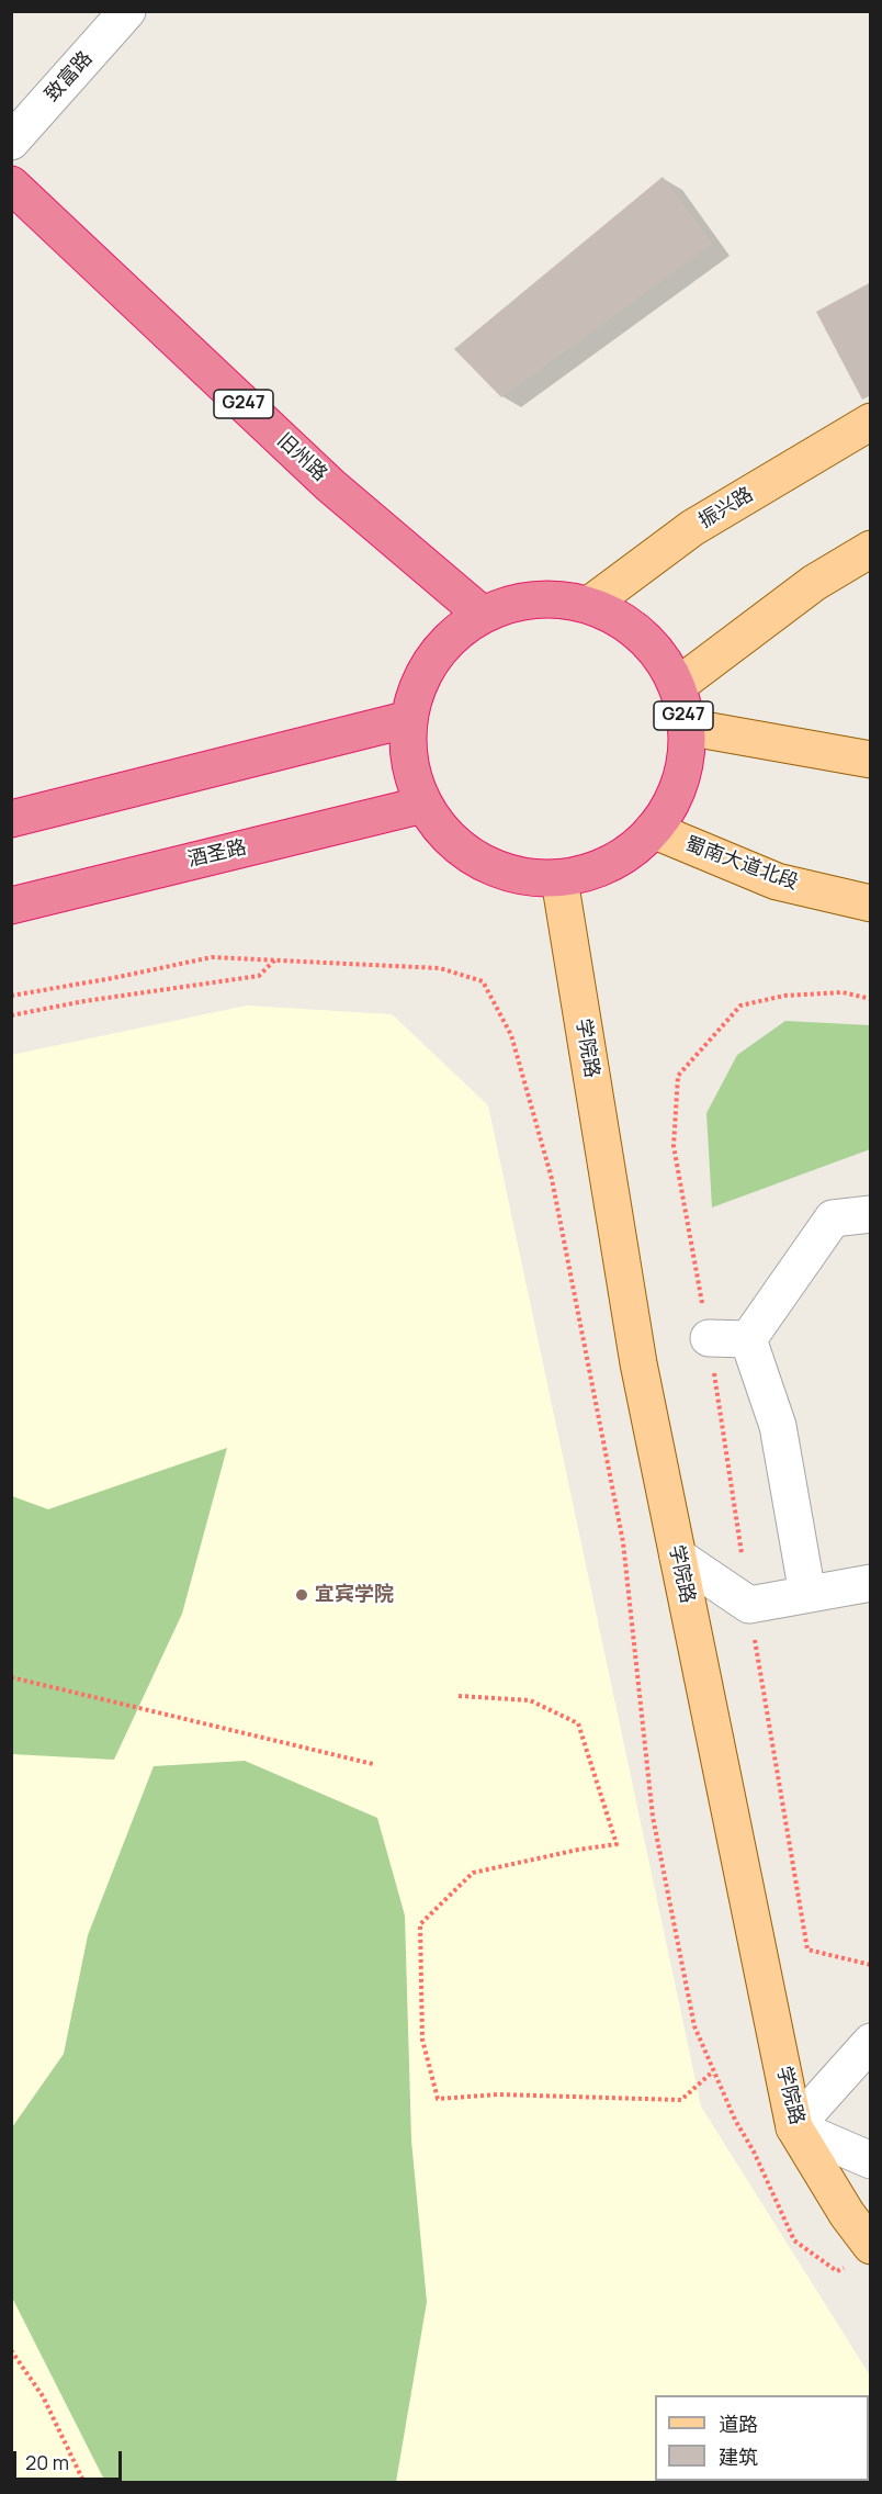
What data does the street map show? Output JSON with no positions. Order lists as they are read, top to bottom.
{
  "streets": {
    "highway": ["G247", "旧州路", "酒圣路"],
    "main road": ["振兴路", "蜀南大道北段", "学院路"],
    "street": ["致富路"]
  },
  "crossings": [
    ["G247", "旧州路"],
    ["G247", "振兴路"],
    ["G247", "酒圣路"],
    ["G247", "蜀南大道北段"],
    ["G247", "学院路"]
  ],
  "places": ["宜宾学院"],
  "legend": ["道路", "建筑"],
  "scale_bar": "20 m"
}
